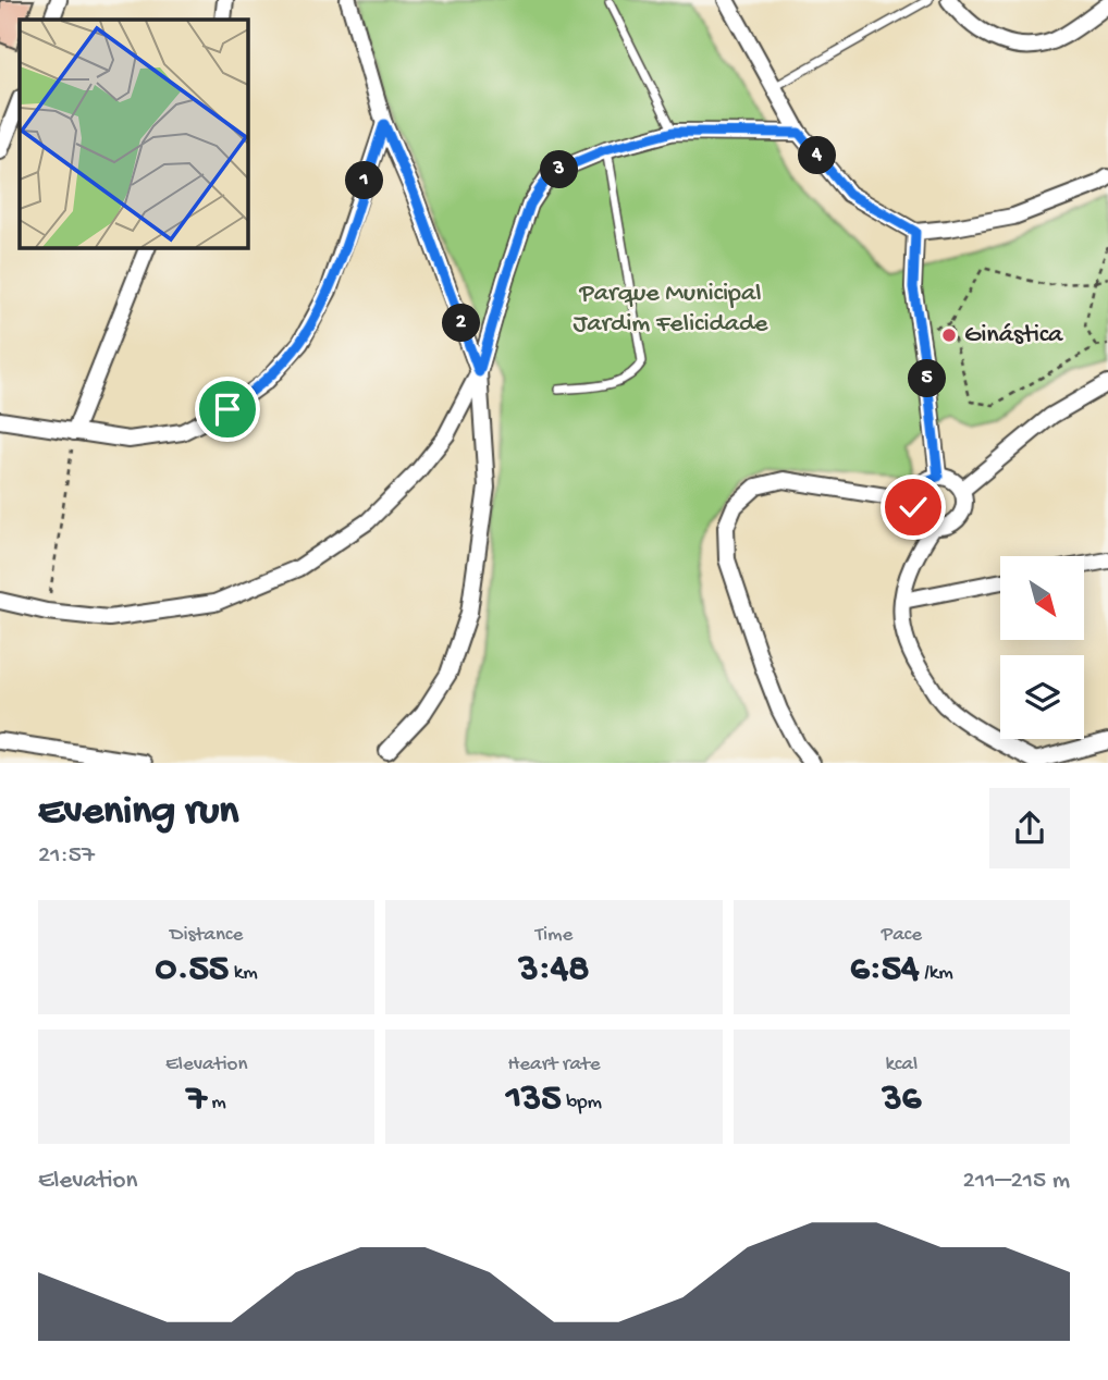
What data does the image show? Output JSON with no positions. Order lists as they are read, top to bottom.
{
  "parks": ["Parque Municipal Jardim Felicidade"],
  "places": ["Ginástica"],
  "north": "bottom right",
  "page": {
    "pins": [
      "4",
      "3",
      "1",
      "2",
      "5"
    ],
    "heading": ["Evening run", "21:57"],
    "stats": [
      ["Distance", "0.55 km"],
      ["Time", "3:48"],
      ["Pace", "6:54 /km"],
      ["Elevation", "7 m"],
      ["Heart rate", "135 bpm"],
      ["kcal", "36"]
    ],
    "chart": ["Elevation", "211–215 m"]
  }
}
